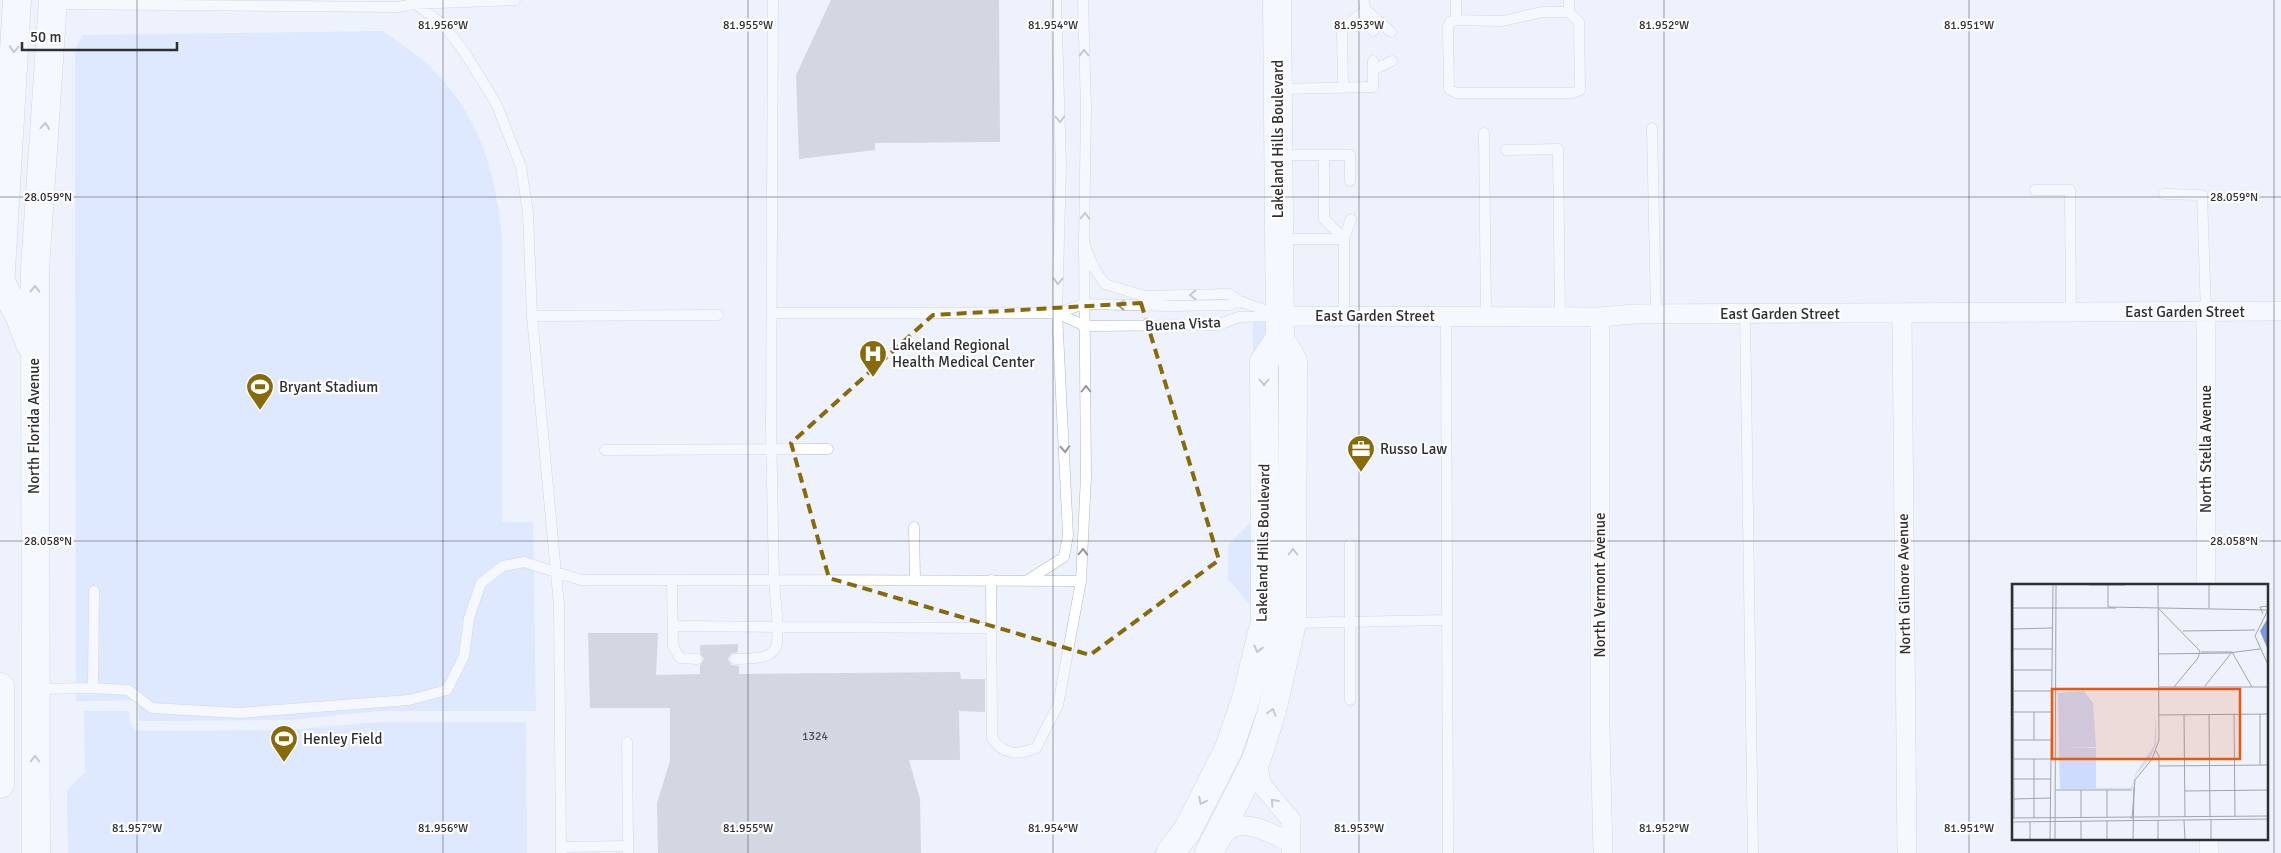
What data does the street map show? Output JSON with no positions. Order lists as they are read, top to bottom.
{
  "streets": {
    "main road": ["Lakeland Hills Boulevard", "North Florida Avenue"],
    "street": [
      "East Garden Street",
      "North Stella Avenue",
      "North Gilmore Avenue",
      "North Vermont Avenue"
    ],
    "lane": ["Buena Vista"]
  },
  "crossings": [
    ["Lakeland Hills Boulevard", "East Garden Street"],
    ["Lakeland Hills Boulevard", "Buena Vista"],
    ["East Garden Street", "Buena Vista"],
    ["East Garden Street", "North Stella Avenue"],
    ["East Garden Street", "North Gilmore Avenue"],
    ["East Garden Street", "North Vermont Avenue"]
  ],
  "places": {
    "hospital": ["Lakeland Regional Health Medical Center"],
    "sports": ["Bryant Stadium", "Henley Field"],
    "office": ["Russo Law"]
  },
  "house_numbers": ["1324"],
  "scale_bar": "50 m",
  "coordinates": [
    "81.956°W",
    "81.955°W",
    "81.954°W",
    "81.953°W",
    "81.952°W",
    "81.951°W",
    "28.059°N",
    "28.058°N",
    "81.957°W"
  ]
}
